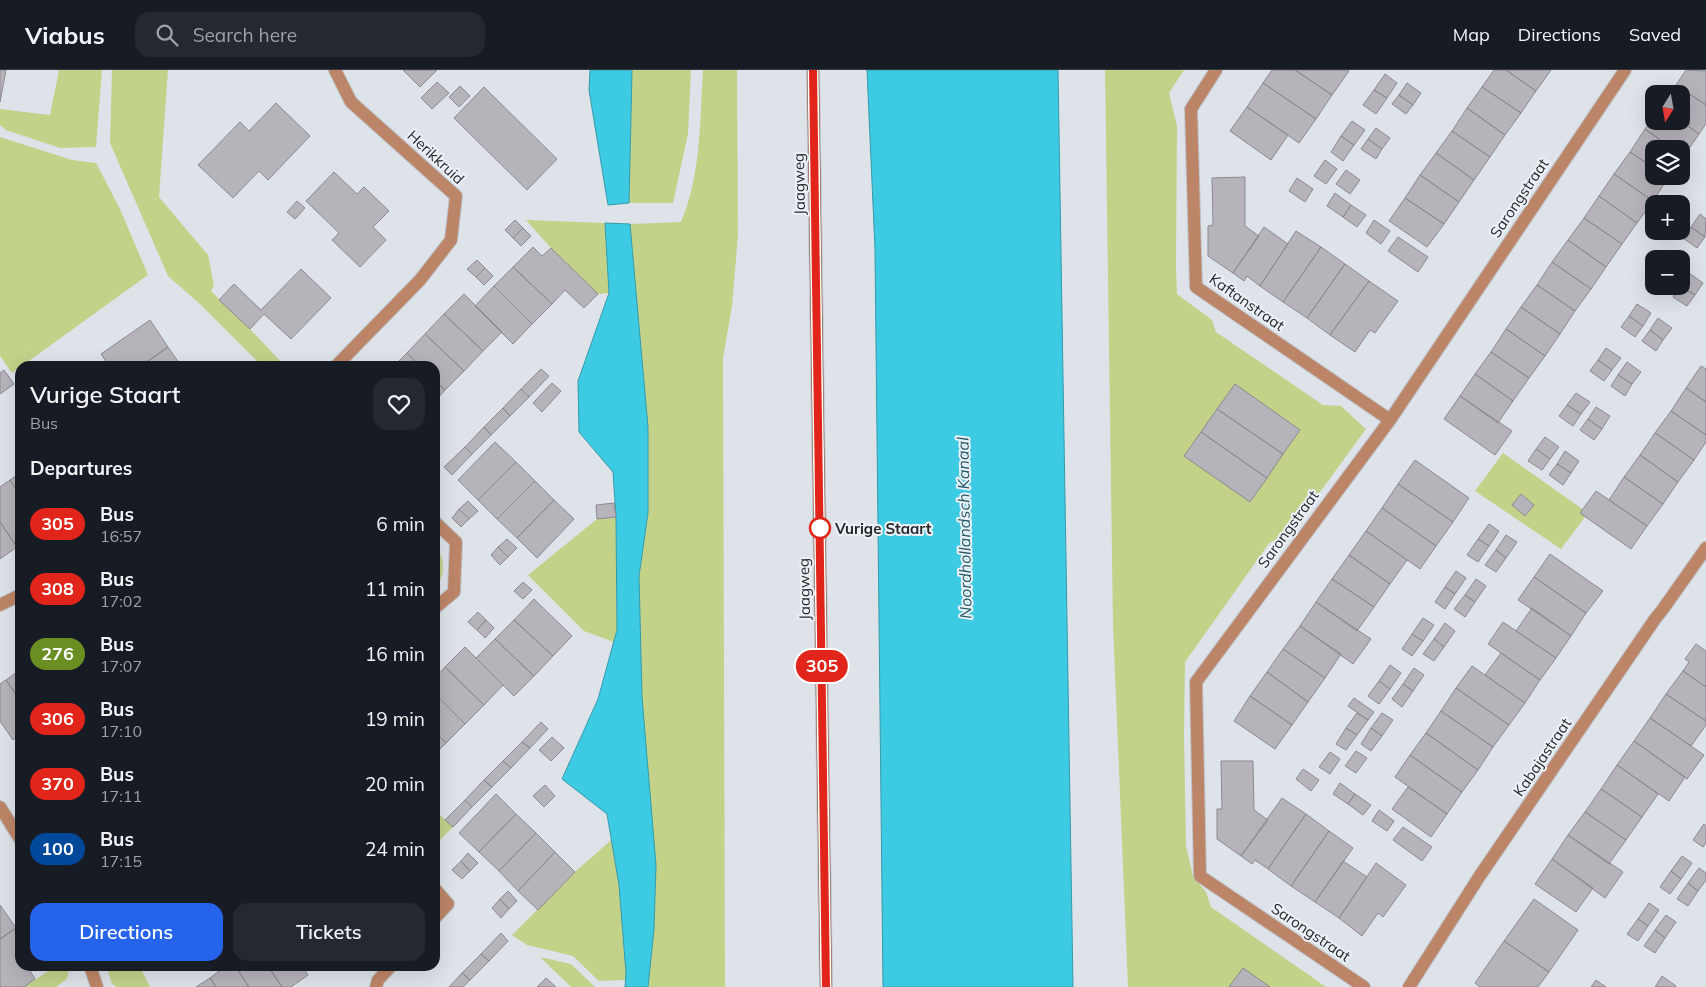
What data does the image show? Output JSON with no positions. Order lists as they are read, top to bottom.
{
  "streets": {
    "main road": ["Jaagweg"],
    "street": [
      "Herikkruid",
      "Sarongstraat",
      "Kaftanstraat",
      "Kabajastraat"
    ]
  },
  "crossings": [
    ["Sarongstraat", "Kaftanstraat"]
  ],
  "water": ["Noordhollandsch Kanaal"],
  "places": ["Vurige Staart"],
  "lines": ["bus line 305"],
  "north": "bottom",
  "page": {
    "header": "Viabus",
    "search": "Search here",
    "nav": ["Map", "Directions", "Saved"],
    "on_map": "305",
    "map_buttons": ["+", "−"],
    "heading": [
      ["Vurige Staart", "Bus"],
      "Departures"
    ],
    "list": [
      {
        "mark": "305",
        "name": "Bus",
        "note": "16:57",
        "value": "6 min"
      },
      {
        "mark": "308",
        "name": "Bus",
        "note": "17:02",
        "value": "11 min"
      },
      {
        "mark": "276",
        "name": "Bus",
        "note": "17:07",
        "value": "16 min"
      },
      {
        "mark": "306",
        "name": "Bus",
        "note": "17:10",
        "value": "19 min"
      },
      {
        "mark": "370",
        "name": "Bus",
        "note": "17:11",
        "value": "20 min"
      },
      {
        "mark": "100",
        "name": "Bus",
        "note": "17:15",
        "value": "24 min"
      }
    ],
    "buttons": ["Directions", "Tickets"]
  }
}
